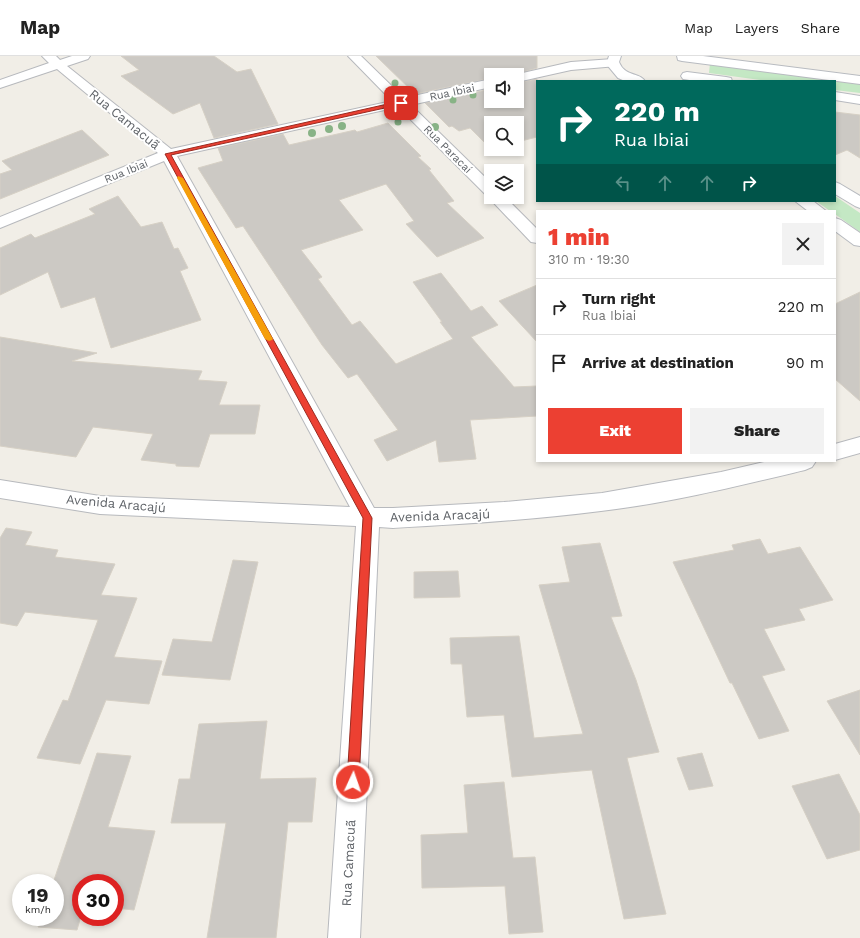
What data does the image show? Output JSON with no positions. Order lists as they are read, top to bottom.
{
  "streets": {
    "street": [
      "Rua Ibiai",
      "Rua Camacuã",
      "Rua Paracaí",
      "Avenida Aracajú"
    ]
  },
  "crossings": [
    ["Rua Ibiai", "Rua Camacuã"],
    ["Rua Ibiai", "Rua Paracaí"],
    ["Rua Camacuã", "Avenida Aracajú"]
  ],
  "page": {
    "header": "Map",
    "nav": ["Map", "Layers", "Share"],
    "turn": ["220 m", "Rua Ibiai"],
    "heading": ["1 min", "310 m · 19:30"],
    "list": [
      {
        "name": "Turn right",
        "note": "Rua Ibiai",
        "value": "220 m"
      },
      {
        "name": "Arrive at destination",
        "value": "90 m"
      }
    ],
    "buttons": ["Exit", "Share"],
    "speed": "19 km/h",
    "limit": "30"
  }
}
